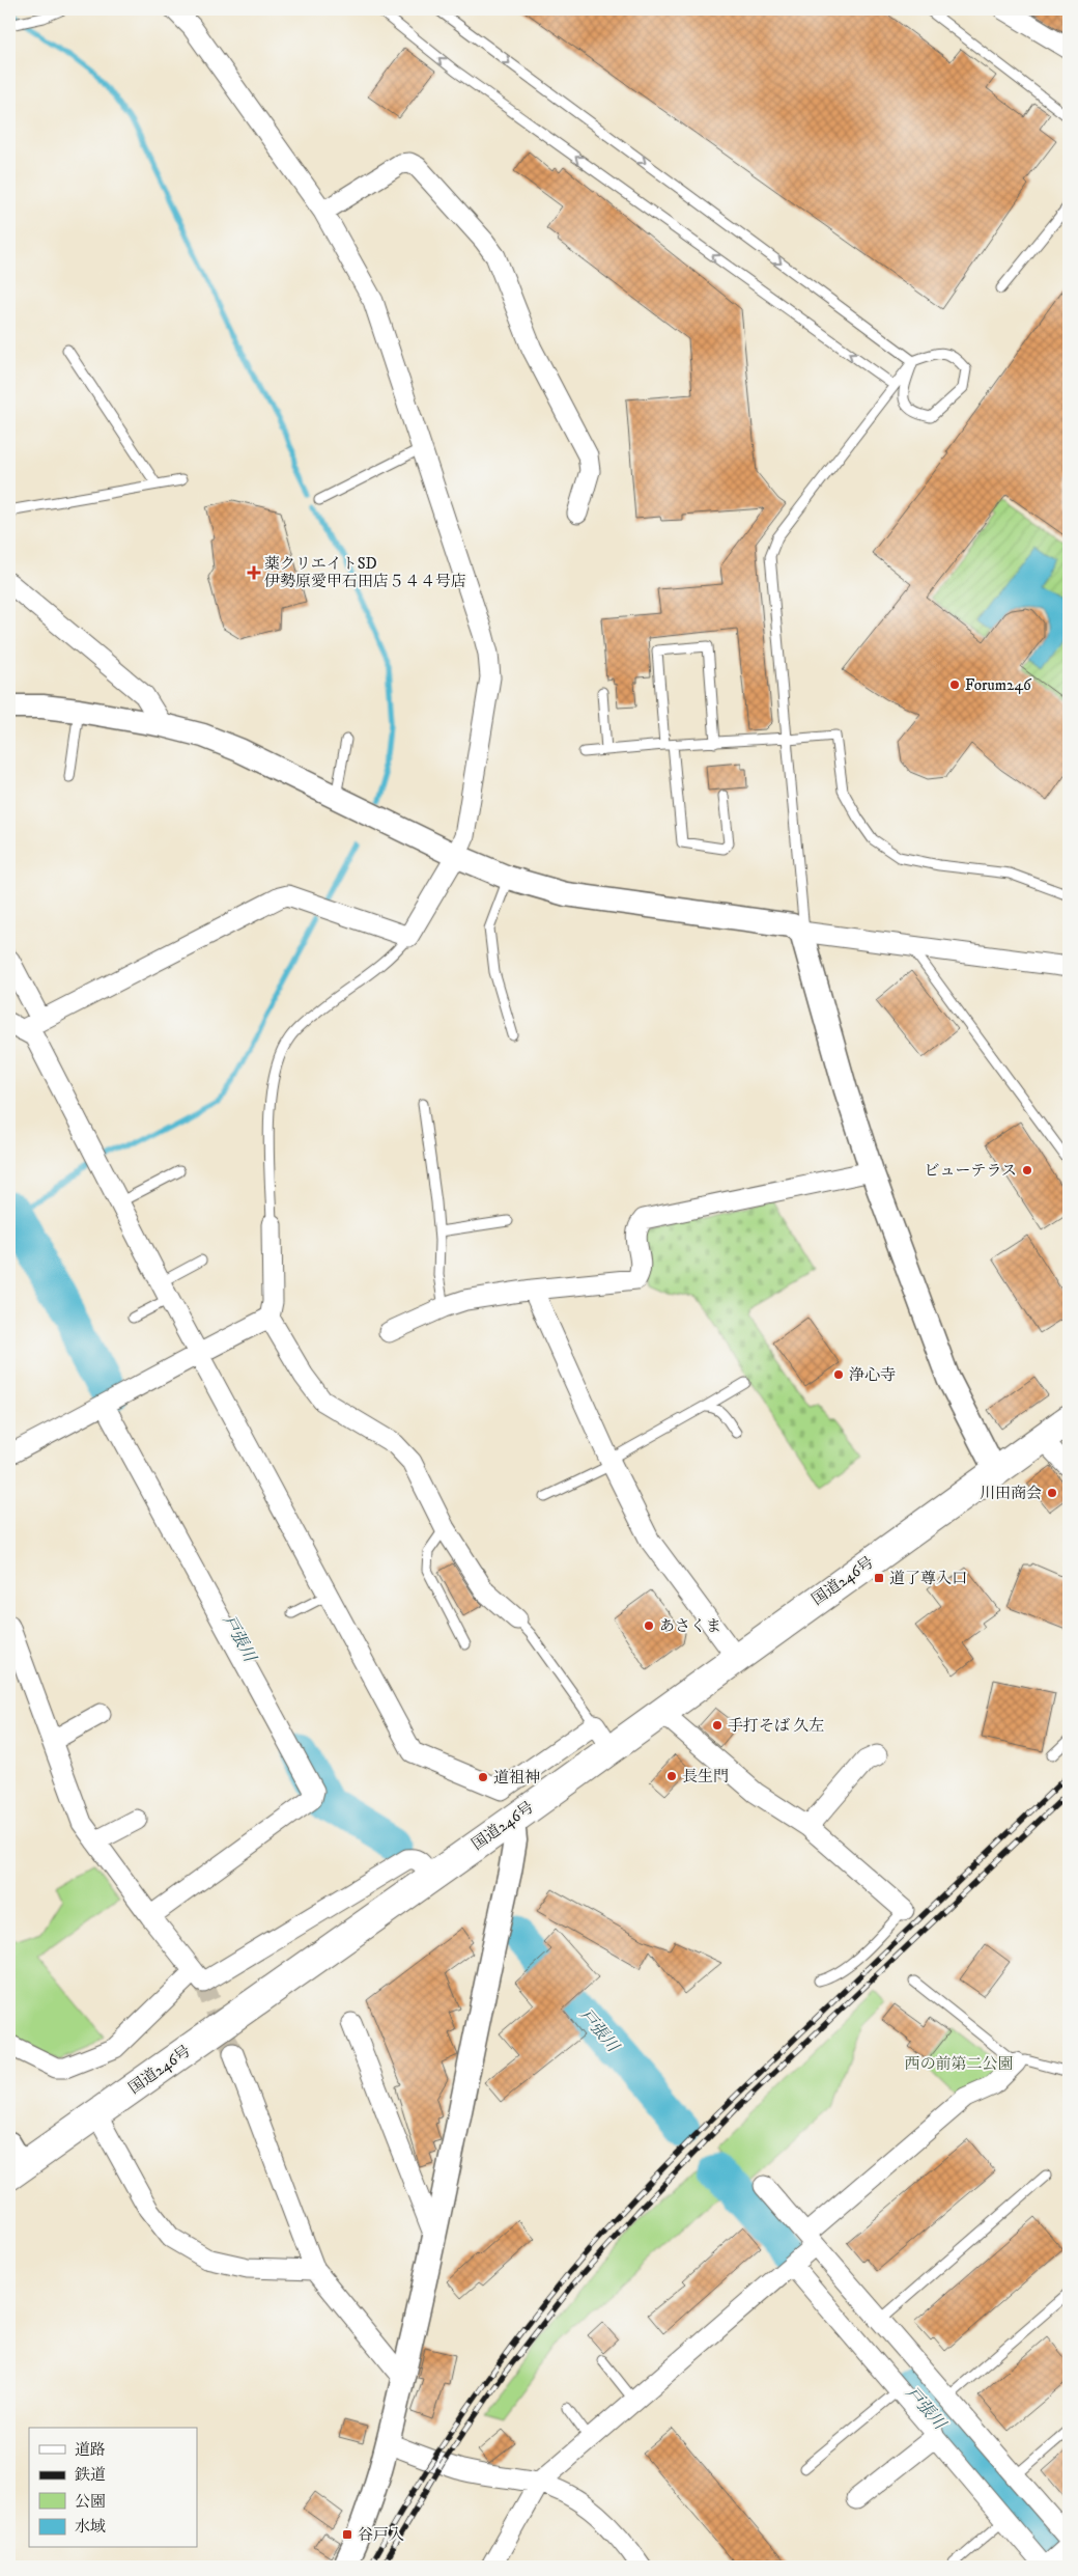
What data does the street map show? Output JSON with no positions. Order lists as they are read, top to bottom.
{
  "streets": {
    "highway": ["国道246号"]
  },
  "water": ["戸張川"],
  "parks": ["西の前第二公園"],
  "places": {
    "health": ["薬クリエイトSD 伊勢原愛甲石田店５４４号店"],
    "other": [
      "Forum246",
      "ビューテラス",
      "浄心寺",
      "川田商会",
      "あさくま",
      "手打そば 久左",
      "長生門",
      "道祖神"
    ],
    "transit": ["道了尊入口", "谷戸入"]
  },
  "legend": [
    "道路",
    "鉄道",
    "公園",
    "水域"
  ]
}
